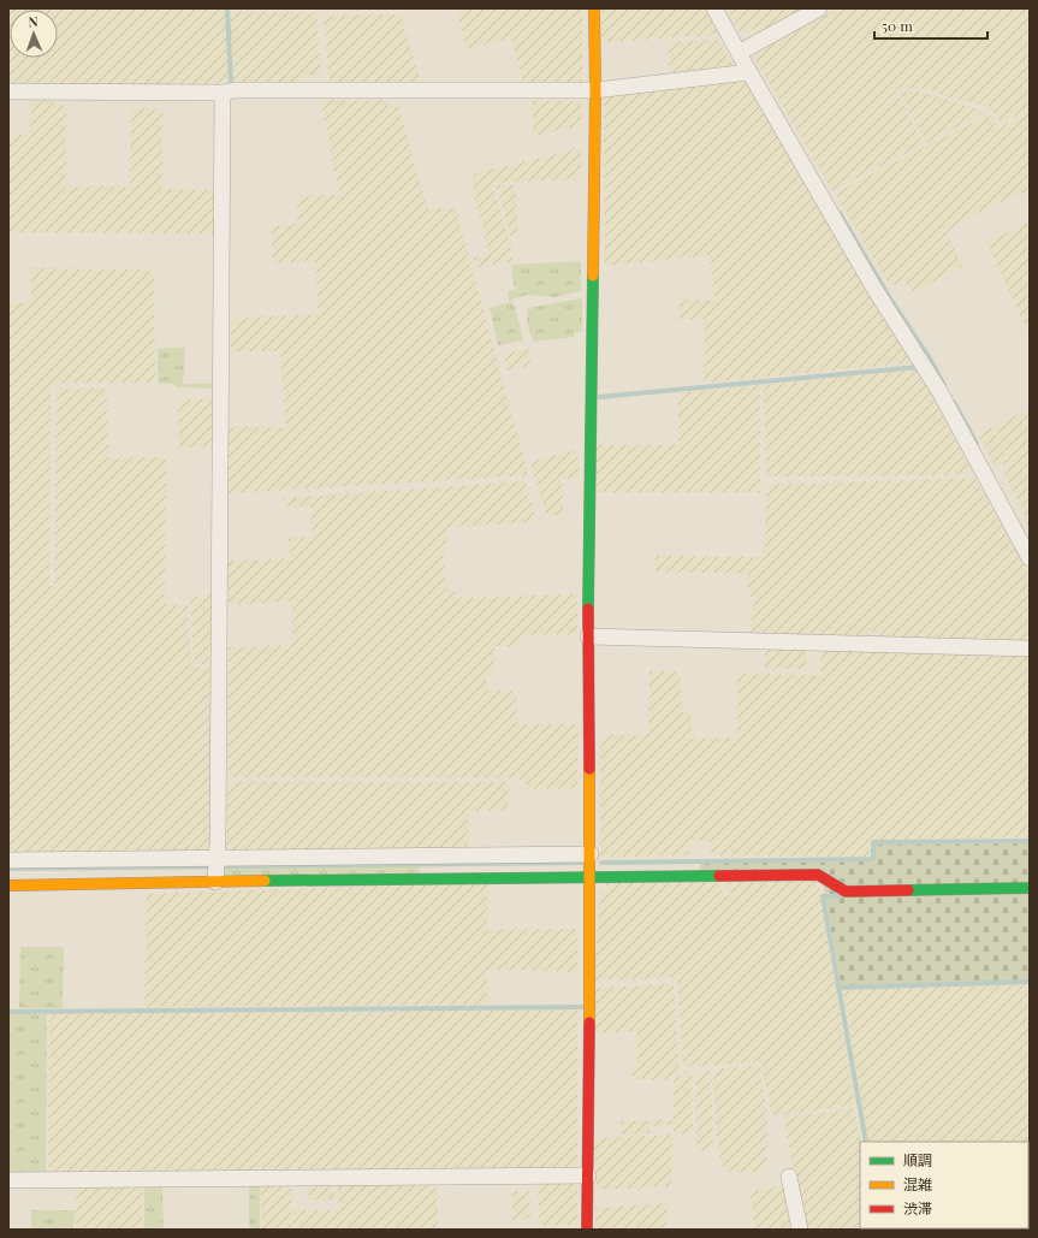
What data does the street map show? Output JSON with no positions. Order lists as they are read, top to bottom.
{
  "legend": ["順調", "混雑", "渋滞"],
  "scale_bar": "50 m",
  "north": "top"
}
